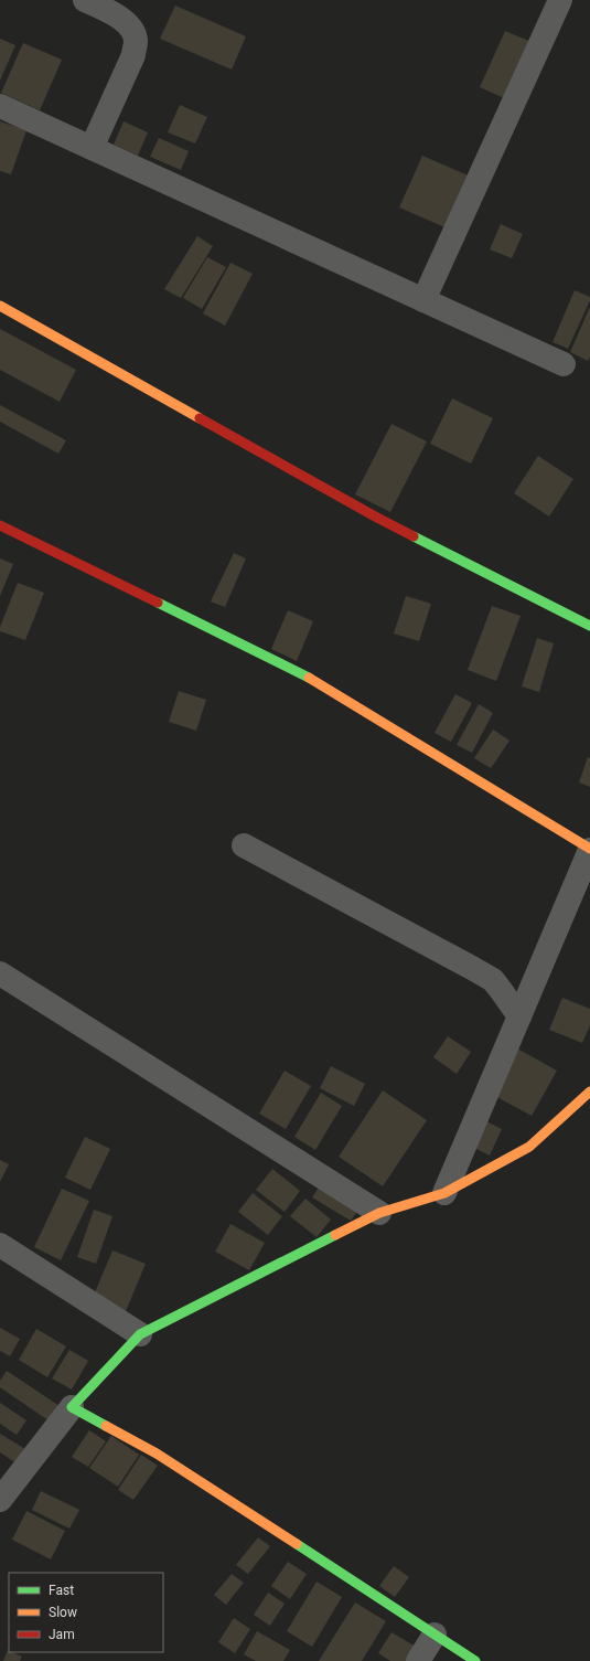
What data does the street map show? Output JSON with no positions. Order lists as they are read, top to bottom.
{
  "legend": ["Fast", "Slow", "Jam"]
}
